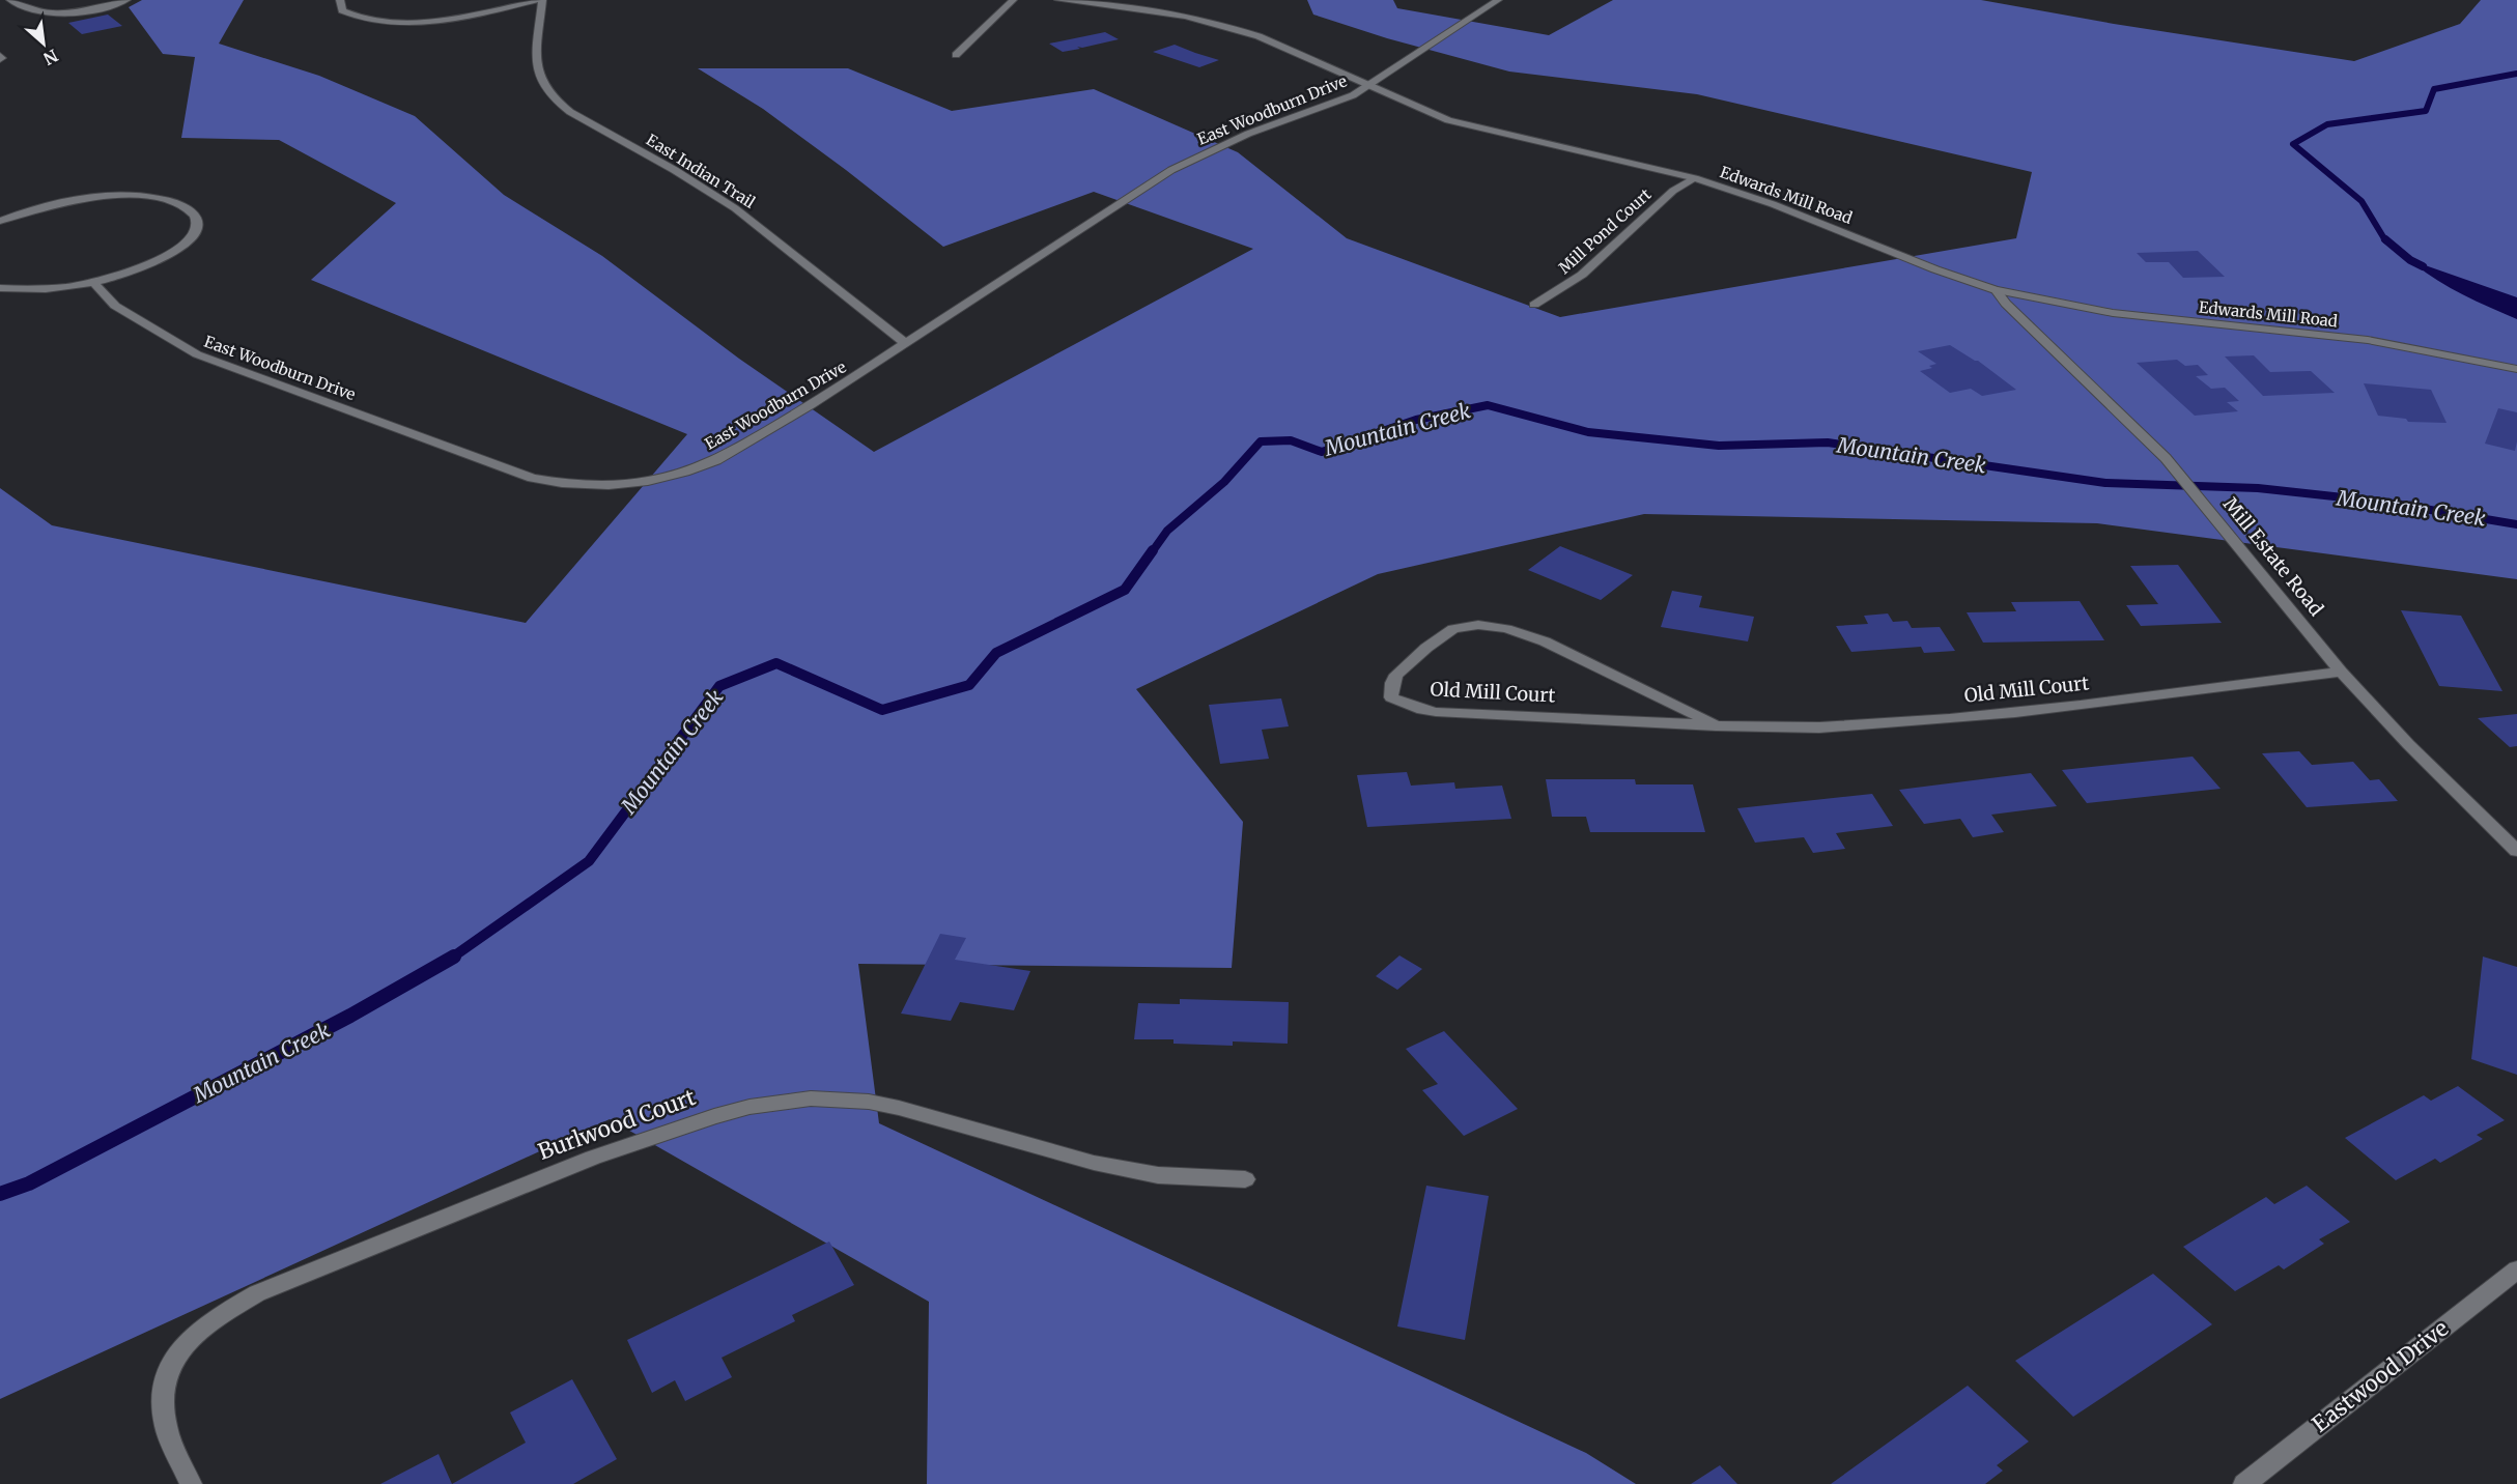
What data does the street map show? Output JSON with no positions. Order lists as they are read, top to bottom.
{
  "streets": {
    "street": [
      "East Woodburn Drive",
      "East Indian Trail",
      "Edwards Mill Road",
      "Mill Pond Court",
      "Mill Estate Road",
      "Old Mill Court",
      "Burlwood Court",
      "Eastwood Drive"
    ]
  },
  "crossings": [
    ["East Woodburn Drive", "East Indian Trail"],
    ["East Woodburn Drive", "Edwards Mill Road"],
    ["Edwards Mill Road", "Mill Pond Court"],
    ["Edwards Mill Road", "Mill Estate Road"],
    ["Mill Estate Road", "Old Mill Court"]
  ],
  "water": ["Mountain Creek"],
  "north": "bottom right"
}
